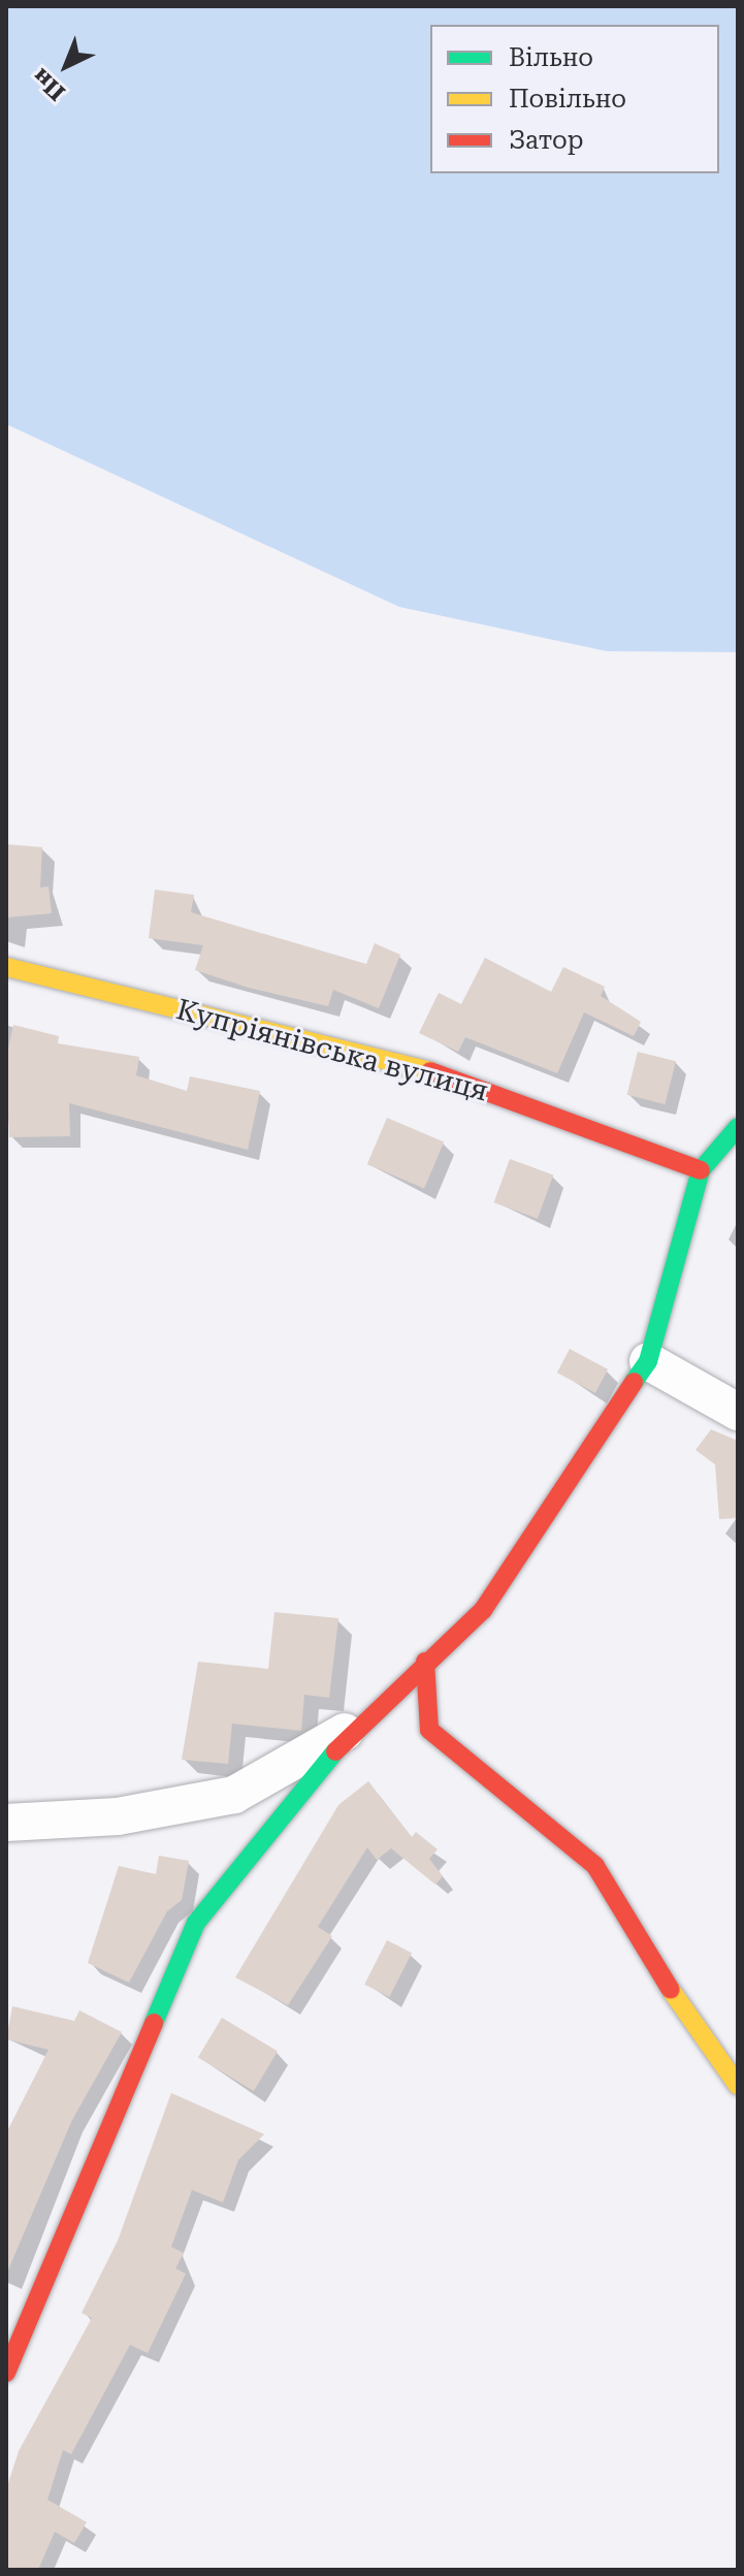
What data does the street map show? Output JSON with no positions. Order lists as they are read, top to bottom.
{
  "streets": {
    "street": ["Купріянівська вулиця"]
  },
  "legend": ["Вільно", "Повільно", "Затор"],
  "north": "bottom left"
}
